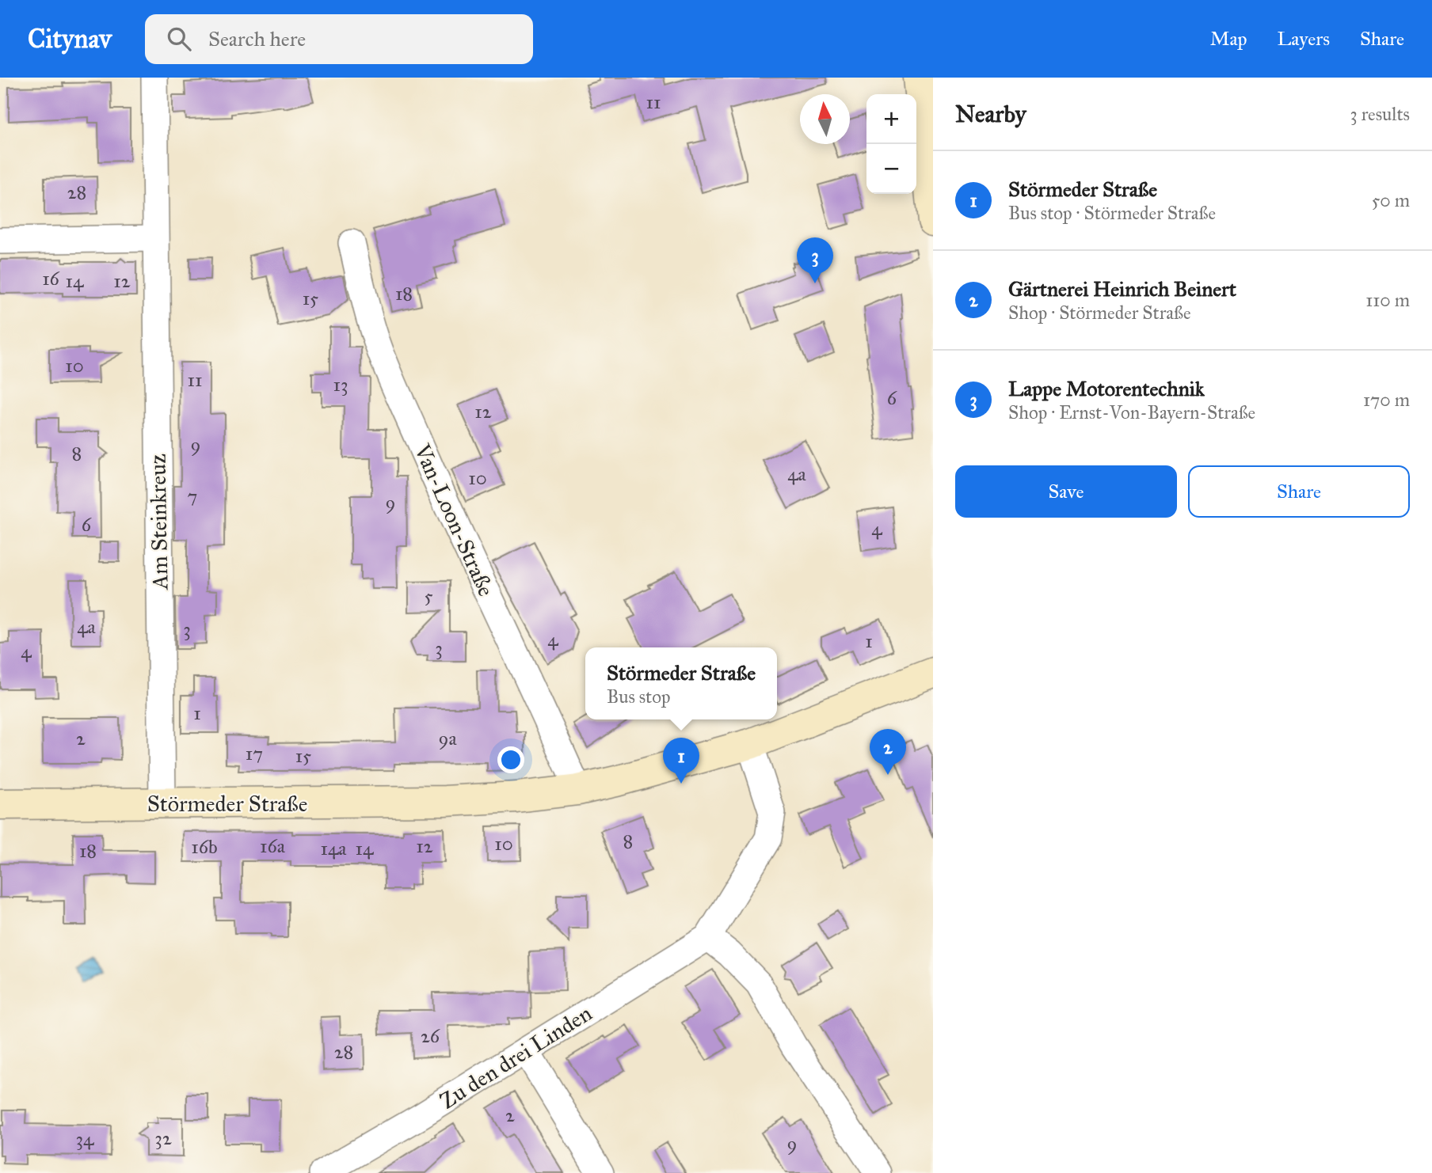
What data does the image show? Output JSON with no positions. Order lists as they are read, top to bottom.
{
  "streets": {
    "main road": ["Störmeder Straße"],
    "street": ["Van-Loon-Straße", "Am Steinkreuz", "Zu den drei Linden"]
  },
  "crossings": [
    ["Van-Loon-Straße", "Störmeder Straße"],
    ["Am Steinkreuz", "Störmeder Straße"],
    ["Störmeder Straße", "Zu den drei Linden"]
  ],
  "house_numbers": [
    "11",
    "28",
    "16",
    "14",
    "12",
    "18",
    "15",
    "10",
    "11",
    "13",
    "6",
    "12",
    "9",
    "8",
    "4a",
    "10",
    "7",
    "9",
    "6",
    "4",
    "5",
    "4a",
    "3",
    "4",
    "1",
    "3",
    "4",
    "1",
    "2",
    "9a",
    "17",
    "15",
    "8",
    "10",
    "16a",
    "12",
    "16b",
    "14a",
    "14",
    "18",
    "26",
    "28",
    "2",
    "32",
    "34",
    "9"
  ],
  "north": "top",
  "page": {
    "header": "Citynav",
    "search": "Search here",
    "nav": ["Map", "Layers", "Share"],
    "heading": ["Nearby", "3 results"],
    "map_buttons": ["+", "−"],
    "list": [
      {
        "mark": "1",
        "name": "Störmeder Straße",
        "note": "Bus stop · Störmeder Straße",
        "value": "50 m"
      },
      {
        "mark": "2",
        "name": "Gärtnerei Heinrich Beinert",
        "note": "Shop · Störmeder Straße",
        "value": "110 m"
      },
      {
        "mark": "3",
        "name": "Lappe Motorentechnik",
        "note": "Shop · Ernst-Von-Bayern-Straße",
        "value": "170 m"
      }
    ],
    "pins": ["3", "2", "1"],
    "buttons": ["Save", "Share"],
    "popup": ["Störmeder Straße", "Bus stop"]
  }
}
